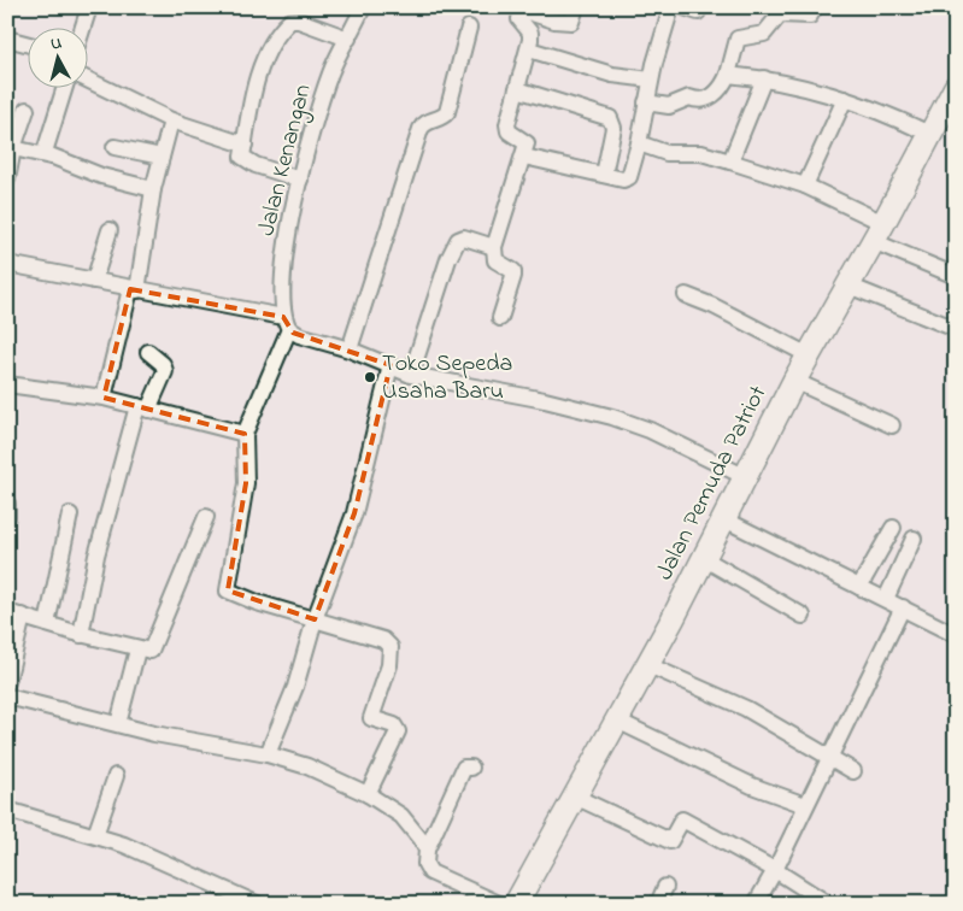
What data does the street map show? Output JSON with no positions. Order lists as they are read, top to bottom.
{
  "streets": {
    "main road": ["Jalan Pemuda Patriot"],
    "street": ["Jalan Kenangan"]
  },
  "places": ["Toko Sepeda Usaha Baru"],
  "north": "top"
}
